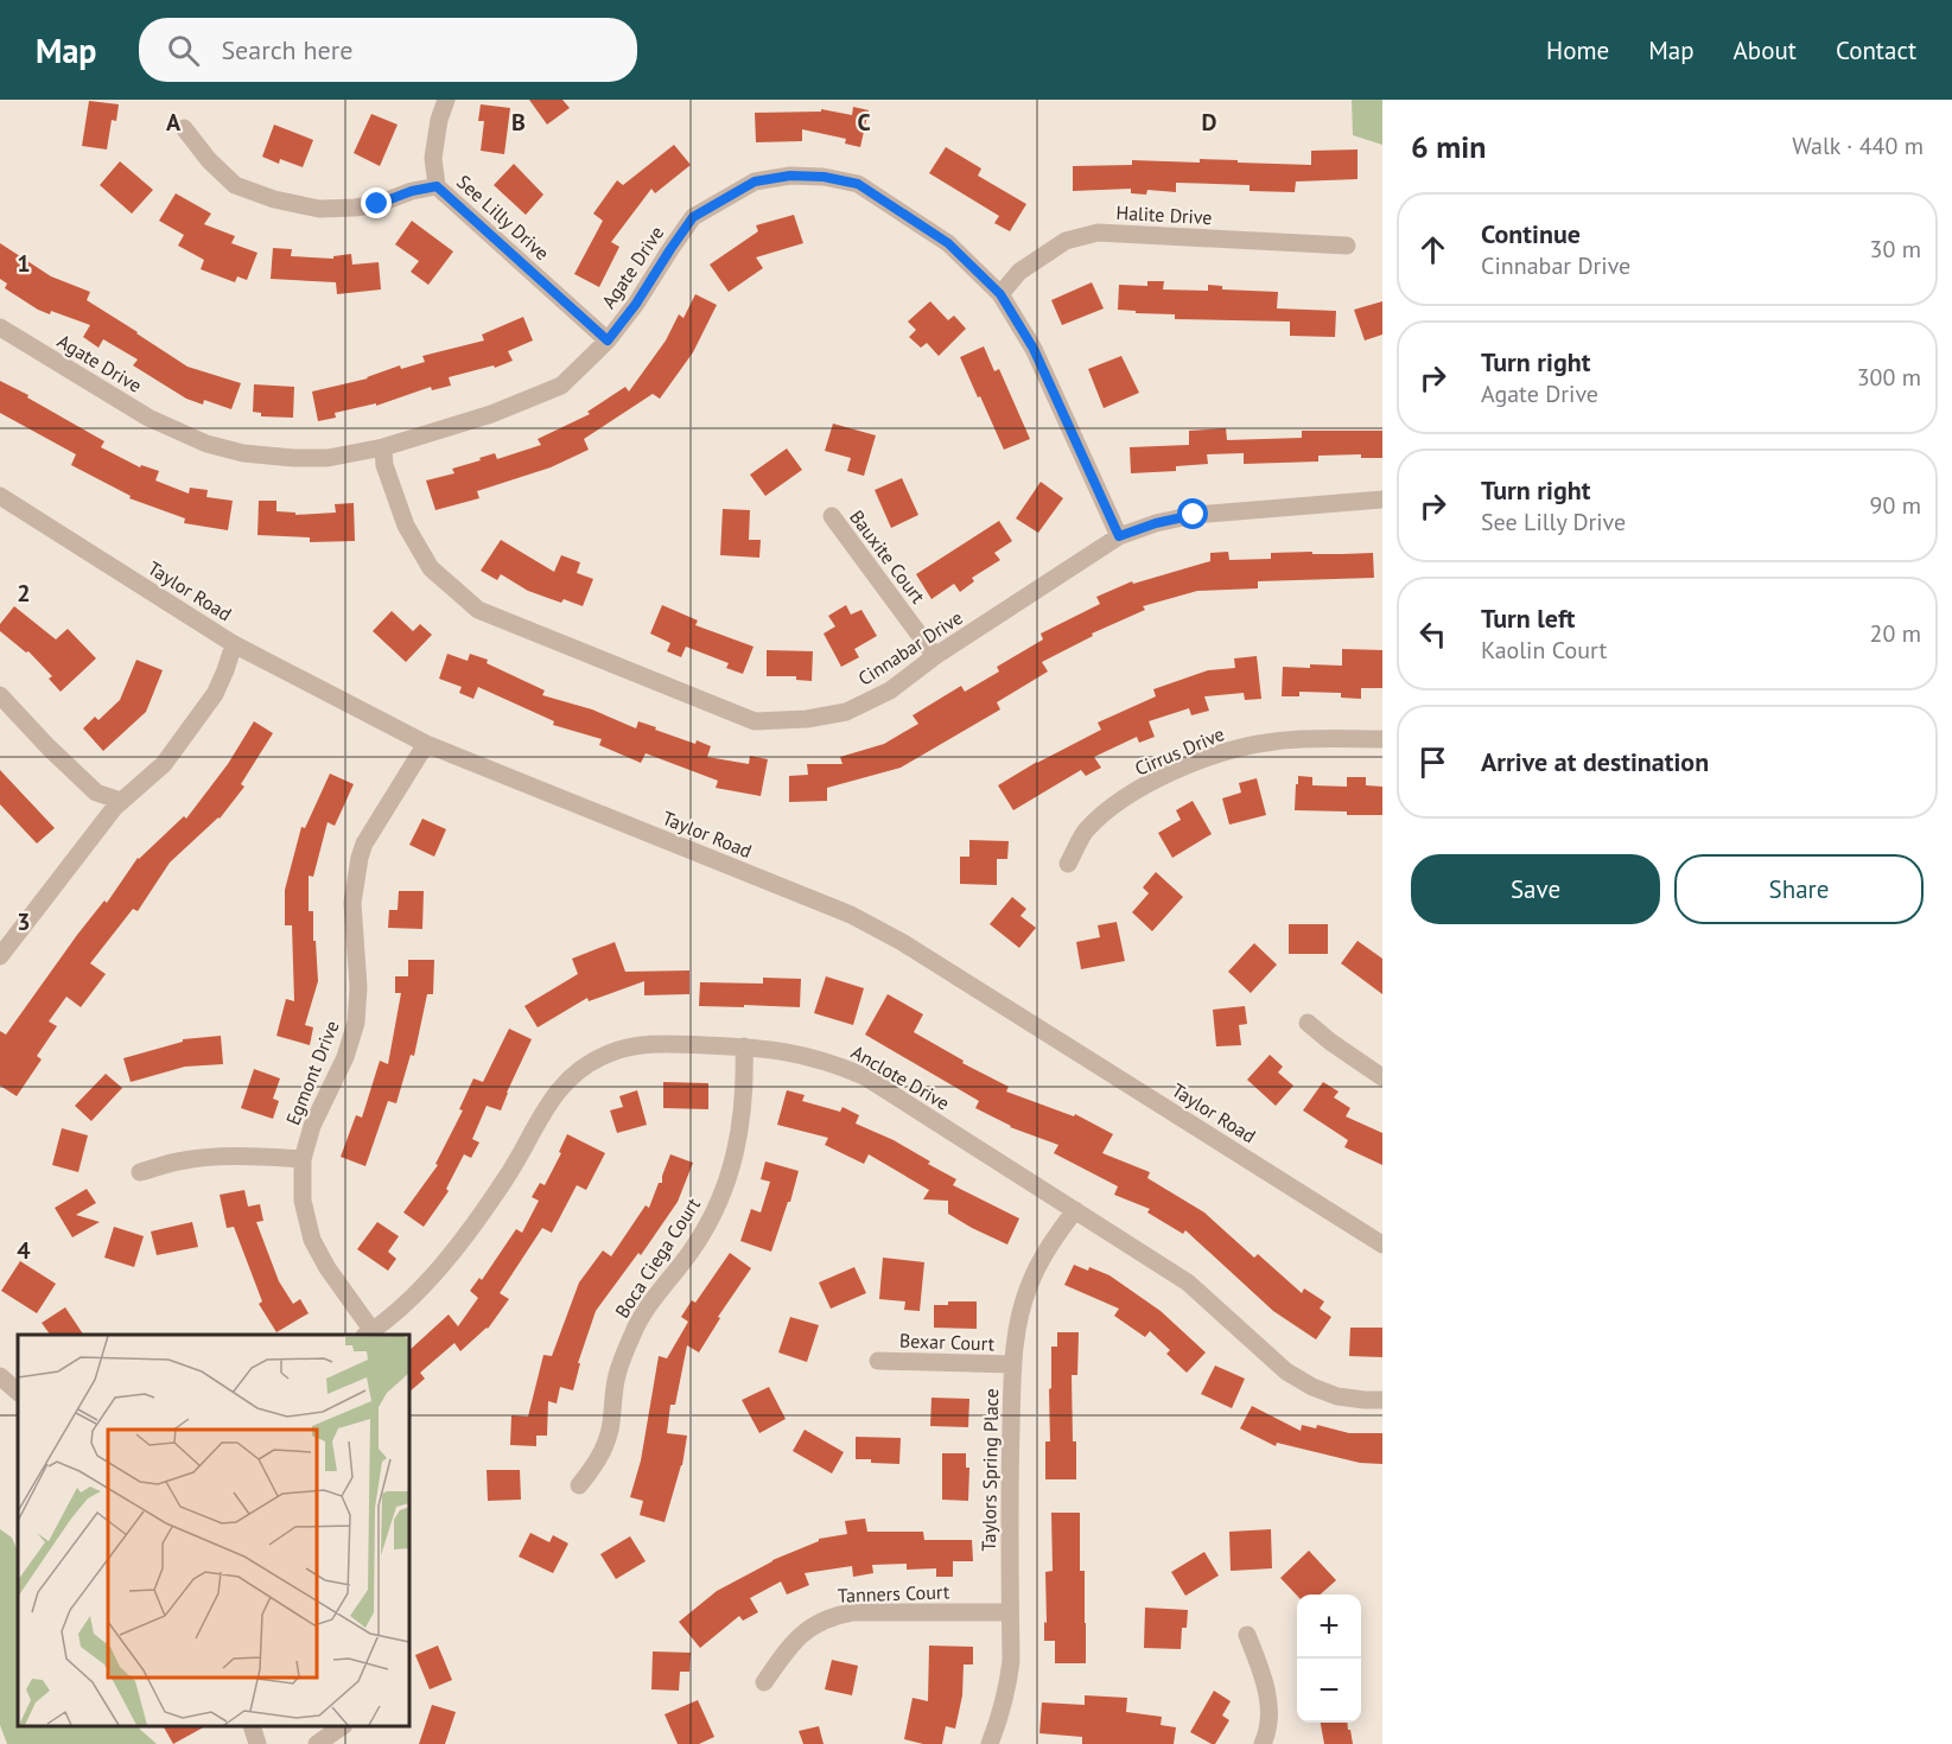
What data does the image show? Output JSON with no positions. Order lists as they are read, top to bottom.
{
  "streets": {
    "street": [
      "Halite Drive",
      "See Lilly Drive",
      "Agate Drive",
      "Bauxite Court",
      "Taylor Road",
      "Cinnabar Drive",
      "Cirrus Drive",
      "Egmont Drive",
      "Anclote Drive",
      "Boca Ciega Court",
      "Bexar Court",
      "Taylors Spring Place",
      "Tanners Court"
    ]
  },
  "crossings": [
    ["Halite Drive", "Agate Drive"],
    ["See Lilly Drive", "Agate Drive"],
    ["Agate Drive", "Cinnabar Drive"],
    ["Bauxite Court", "Cinnabar Drive"],
    ["Taylor Road", "Egmont Drive"],
    ["Egmont Drive", "Anclote Drive"],
    ["Anclote Drive", "Boca Ciega Court"],
    ["Anclote Drive", "Taylors Spring Place"],
    ["Bexar Court", "Taylors Spring Place"],
    ["Taylors Spring Place", "Tanners Court"]
  ],
  "page": {
    "header": "Map",
    "search": "Search here",
    "nav": [
      "Home",
      "Map",
      "About",
      "Contact"
    ],
    "heading": ["6 min", "Walk · 440 m"],
    "list": [
      ["Continue", "Cinnabar Drive", "30 m"],
      ["Turn right", "Agate Drive", "300 m"],
      ["Turn right", "See Lilly Drive", "90 m"],
      ["Turn left", "Kaolin Court", "20 m"],
      "Arrive at destination"
    ],
    "buttons": ["Save", "Share"],
    "map_buttons": ["+", "−"]
  },
  "grid": {
    "columns": [
      "A",
      "B",
      "C",
      "D"
    ],
    "rows": [
      "1",
      "2",
      "3",
      "4"
    ]
  }
}
